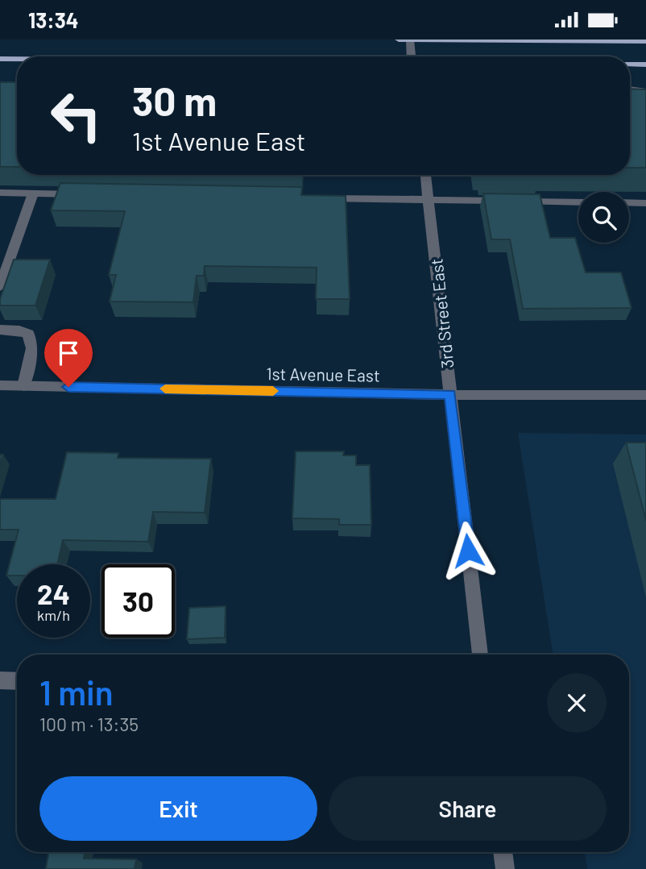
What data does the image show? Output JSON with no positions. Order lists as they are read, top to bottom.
{
  "streets": {
    "street": ["3rd Street East", "1st Avenue East"]
  },
  "crossings": [
    ["3rd Street East", "1st Avenue East"]
  ],
  "page": {
    "status": "13:34",
    "turn": ["30 m", "1st Avenue East"],
    "speed": "24 km/h",
    "limit": "30",
    "heading": ["1 min", "100 m · 13:35"],
    "buttons": ["Exit", "Share"]
  }
}
